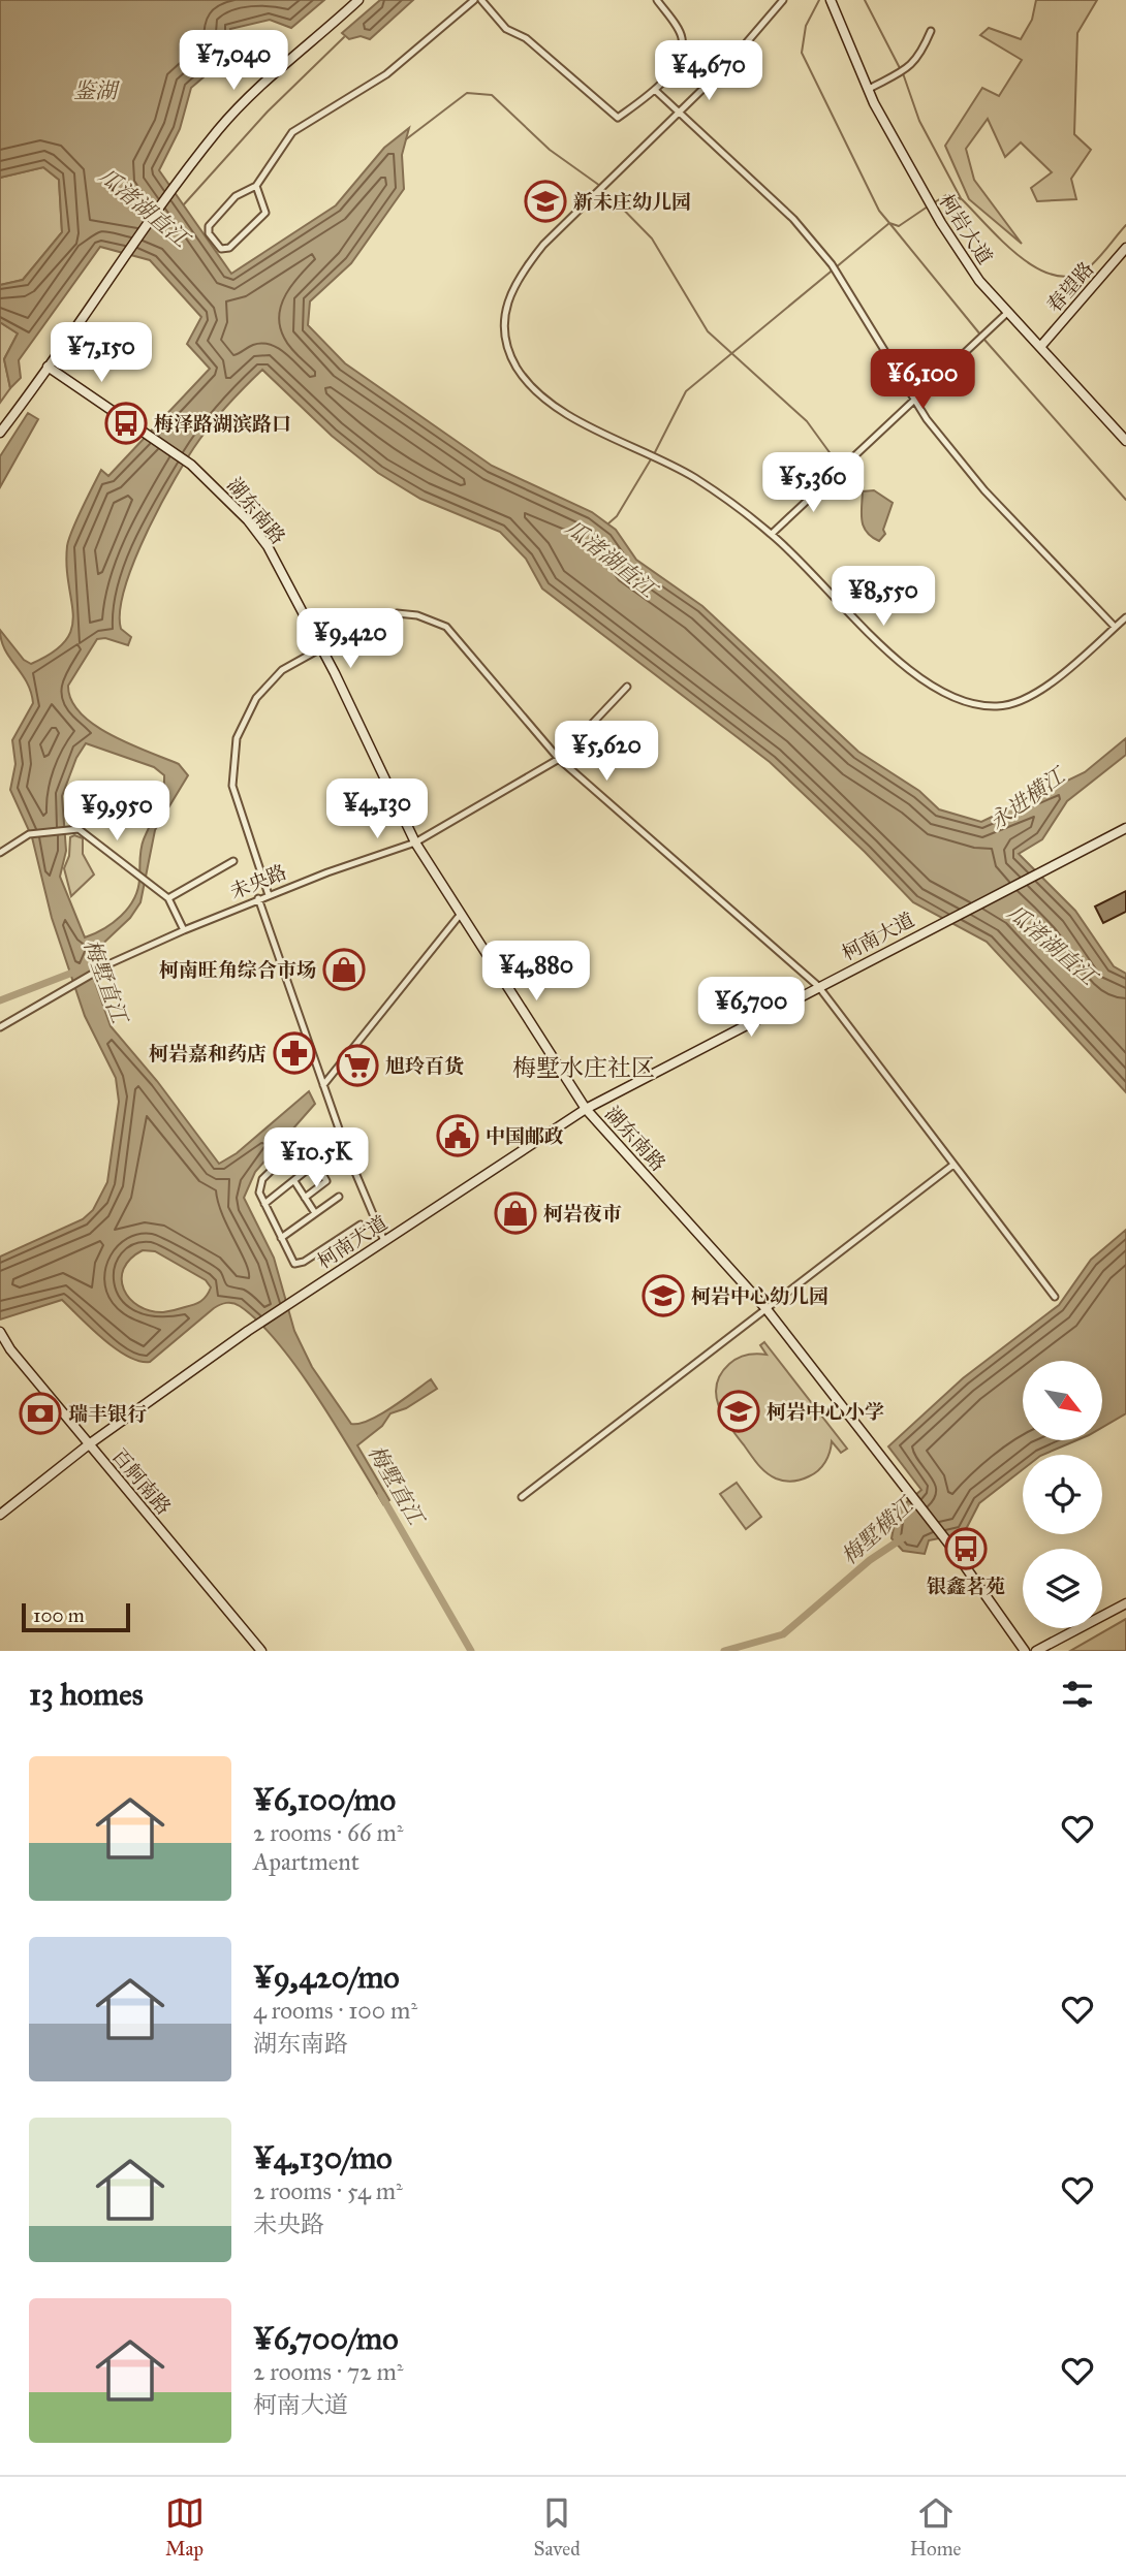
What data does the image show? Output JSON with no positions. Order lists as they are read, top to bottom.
{
  "streets": {
    "street": [
      "柯岩大道",
      "春望路",
      "湖东南路",
      "未央路",
      "柯南大道",
      "百舸南路"
    ]
  },
  "crossings": [
    ["柯岩大道", "春望路"],
    ["湖东南路", "未央路"],
    ["湖东南路", "柯南大道"],
    ["柯南大道", "百舸南路"]
  ],
  "districts": ["梅墅水庄社区"],
  "water": [
    "鉴湖",
    "瓜渚湖直江",
    "永进横江",
    "梅墅直江",
    "梅墅横江"
  ],
  "places": {
    "school or university": ["新未庄幼儿园", "柯岩中心幼儿园", "柯岩中心小学"],
    "bus stop": ["梅泽路湖滨路口", "银鑫茗苑"],
    "shop": ["柯南旺角综合市场", "柯岩夜市"],
    "pharmacy": ["柯岩嘉和药店"],
    "supermarket": ["旭玲百货"],
    "public building": ["中国邮政"],
    "bank": ["瑞丰银行"]
  },
  "scale_bar": "100 m",
  "north": "bottom right",
  "page": {
    "price": [
      "¥7,040",
      "¥4,670",
      "¥7,150",
      "¥6,100",
      "¥5,360",
      "¥8,550",
      "¥9,420",
      "¥5,620",
      "¥4,130",
      "¥9,950",
      "¥4,880",
      "¥6,700",
      "¥10.5K"
    ],
    "scale": "100 m",
    "heading": "13 homes",
    "list": [
      {
        "name": "¥6,100/mo",
        "note": "2 rooms · 66 m² · Apartment"
      },
      {
        "name": "¥9,420/mo",
        "note": "4 rooms · 100 m² · 湖东南路"
      },
      {
        "name": "¥4,130/mo",
        "note": "2 rooms · 54 m² · 未央路"
      },
      {
        "name": "¥6,700/mo",
        "note": "2 rooms · 72 m² · 柯南大道"
      }
    ],
    "tabs": ["Map", "Saved", "Home"]
  }
}
